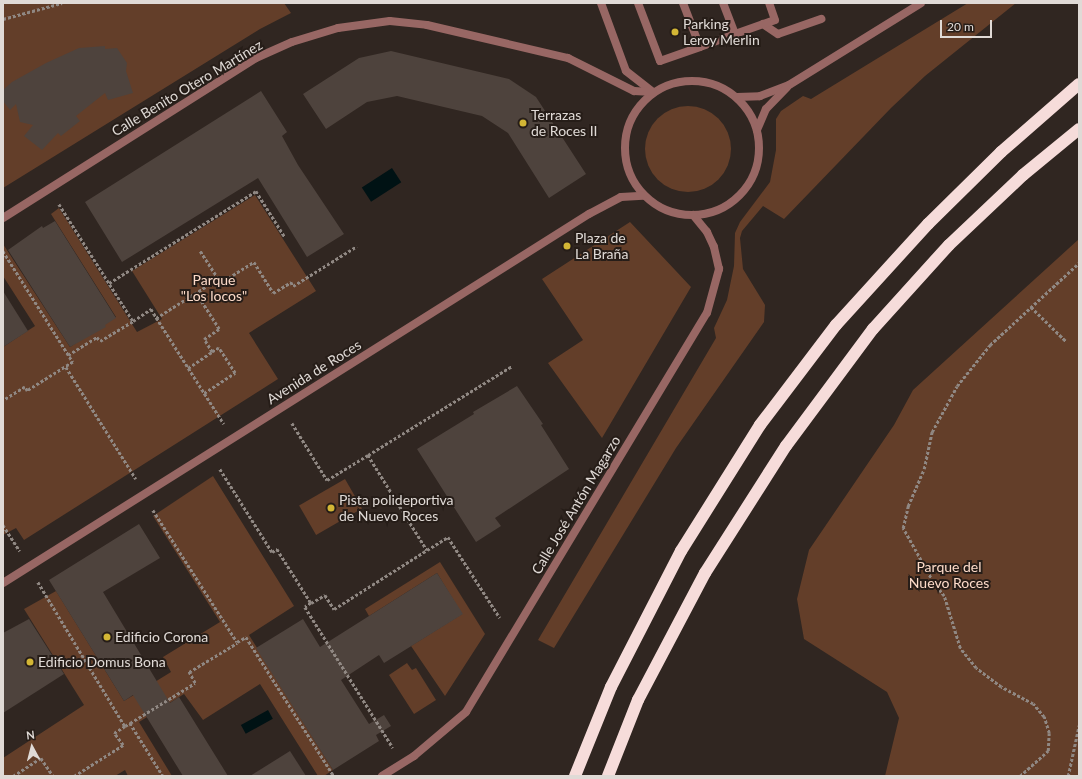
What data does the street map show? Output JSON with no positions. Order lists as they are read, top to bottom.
{
  "streets": {
    "street": ["Calle Benito Otero Martínez", "Avenida de Roces", "Calle José Antón Magarzo"]
  },
  "crossings": [
    ["Calle Benito Otero Martínez", "Avenida de Roces"],
    ["Calle Benito Otero Martínez", "Calle José Antón Magarzo"],
    ["Avenida de Roces", "Calle José Antón Magarzo"]
  ],
  "parks": ["Parque \"Los locos\"", "Parque del Nuevo Roces"],
  "places": [
    "Parking Leroy Merlin",
    "Terrazas de Roces II",
    "Plaza de La Braña",
    "Pista polideportiva de Nuevo Roces",
    "Edificio Corona",
    "Edificio Domus Bona"
  ],
  "scale_bar": "20 m",
  "north": "top"
}
